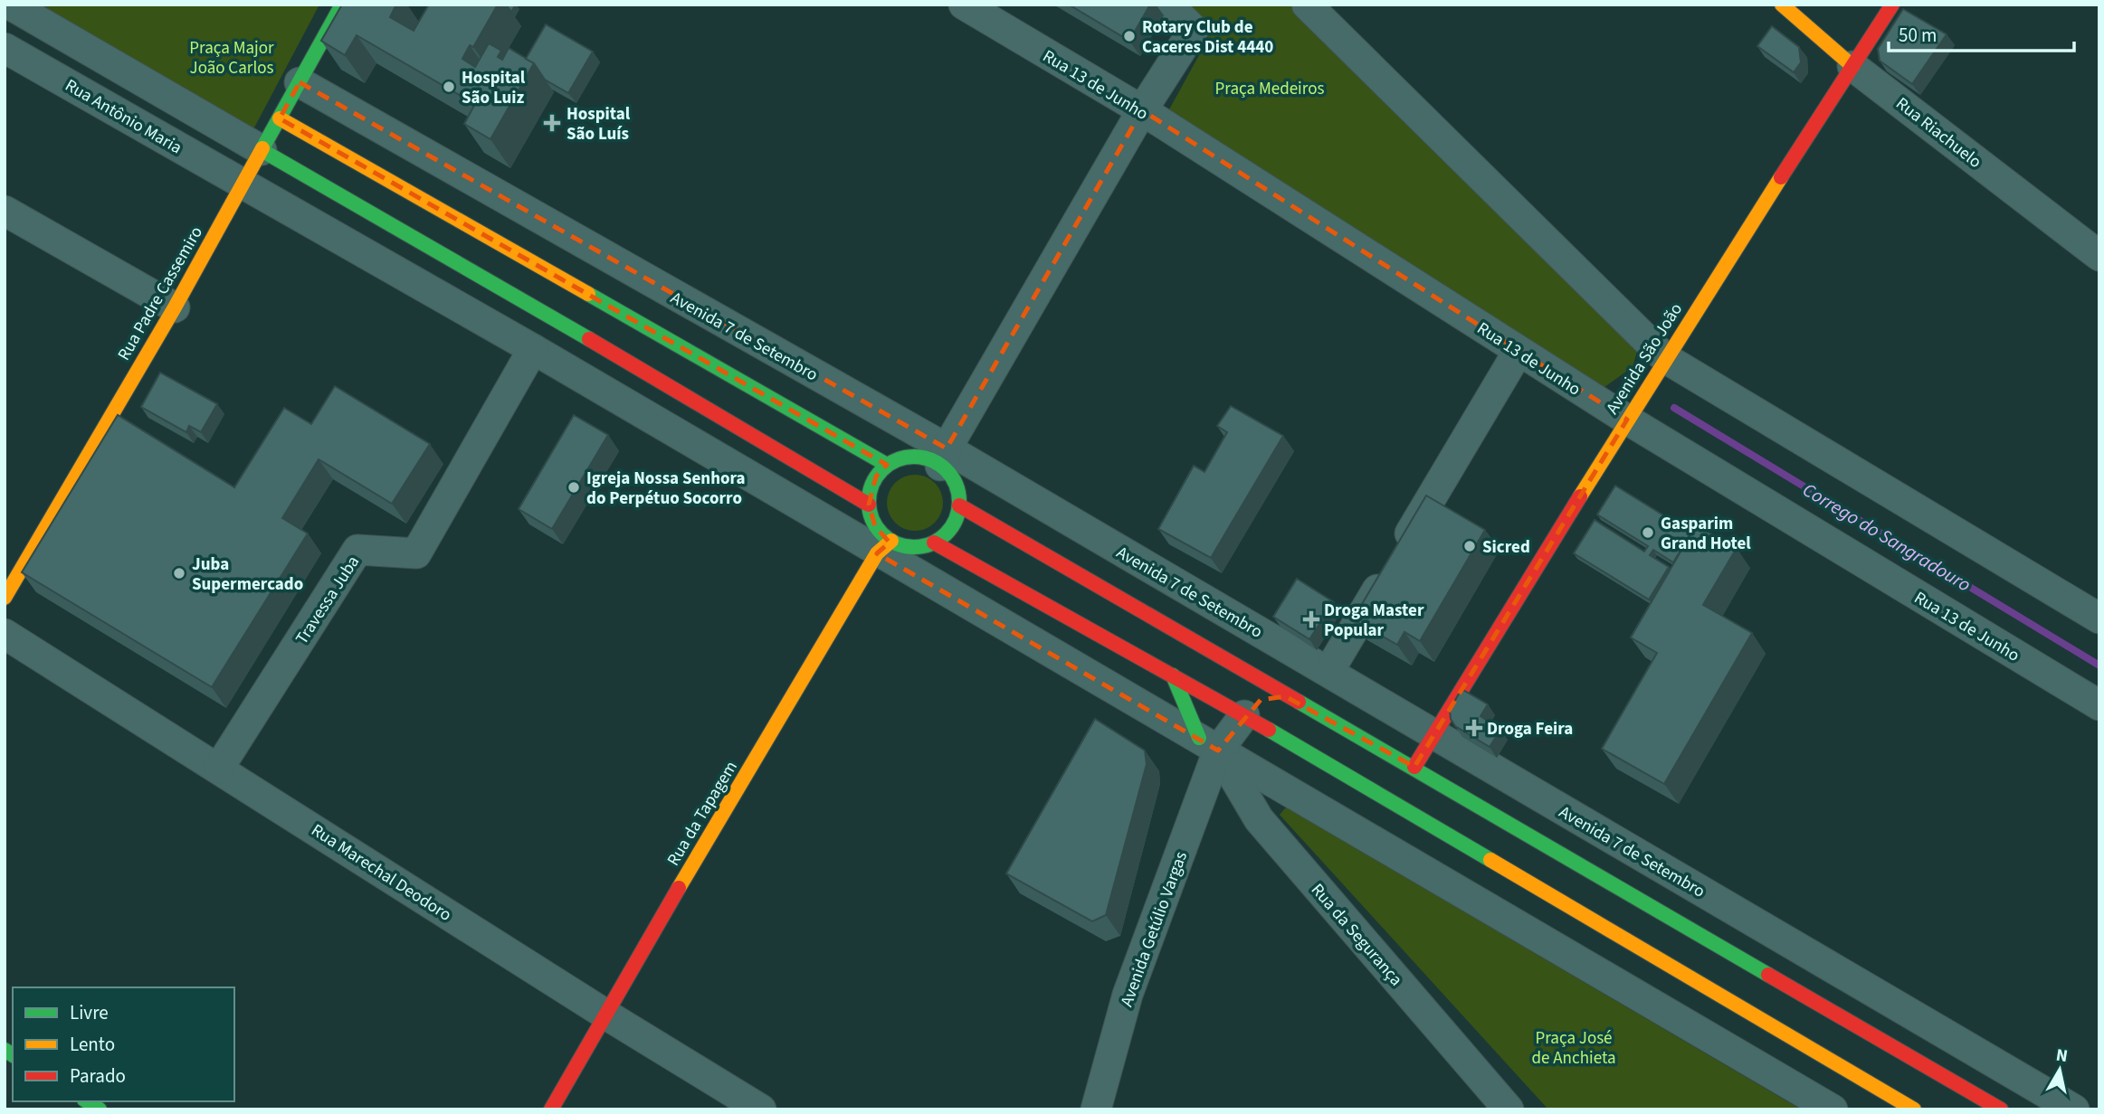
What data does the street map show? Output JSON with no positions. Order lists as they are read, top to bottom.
{
  "streets": {
    "main road": [
      "Rua Riachuelo",
      "Rua Padre Cassemiro",
      "Avenida São João",
      "Rua da Tapagem"
    ],
    "street": [
      "Rua 13 de Junho",
      "Rua Antônio Maria",
      "Avenida 7 de Setembro",
      "Travessa Juba",
      "Rua Marechal Deodoro",
      "Avenida Getúlio Vargas",
      "Rua da Segurança"
    ]
  },
  "crossings": [
    ["Rua 13 de Junho", "Avenida São João"],
    ["Rua Antônio Maria", "Rua Padre Cassemiro"],
    ["Rua Riachuelo", "Avenida São João"],
    ["Rua Padre Cassemiro", "Avenida 7 de Setembro"],
    ["Avenida 7 de Setembro", "Avenida São João"],
    ["Avenida 7 de Setembro", "Rua da Tapagem"],
    ["Travessa Juba", "Rua Marechal Deodoro"],
    ["Rua da Tapagem", "Rua Marechal Deodoro"],
    ["Avenida Getúlio Vargas", "Rua da Segurança"]
  ],
  "water": ["Corrego do Sangradouro"],
  "parks": ["Praça Major João Carlos", "Praça Medeiros", "Praça José de Anchieta"],
  "places": {
    "other": [
      "Rotary Club de Caceres Dist 4440",
      "Hospital São Luiz",
      "Igreja Nossa Senhora do Perpétuo Socorro",
      "Gasparim Grand Hotel",
      "Sicred",
      "Juba Supermercado"
    ],
    "health": ["Hospital São Luís", "Droga Master Popular", "Droga Feira"]
  },
  "legend": ["Livre", "Lento", "Parado"],
  "scale_bar": "50 m",
  "north": "top"
}
